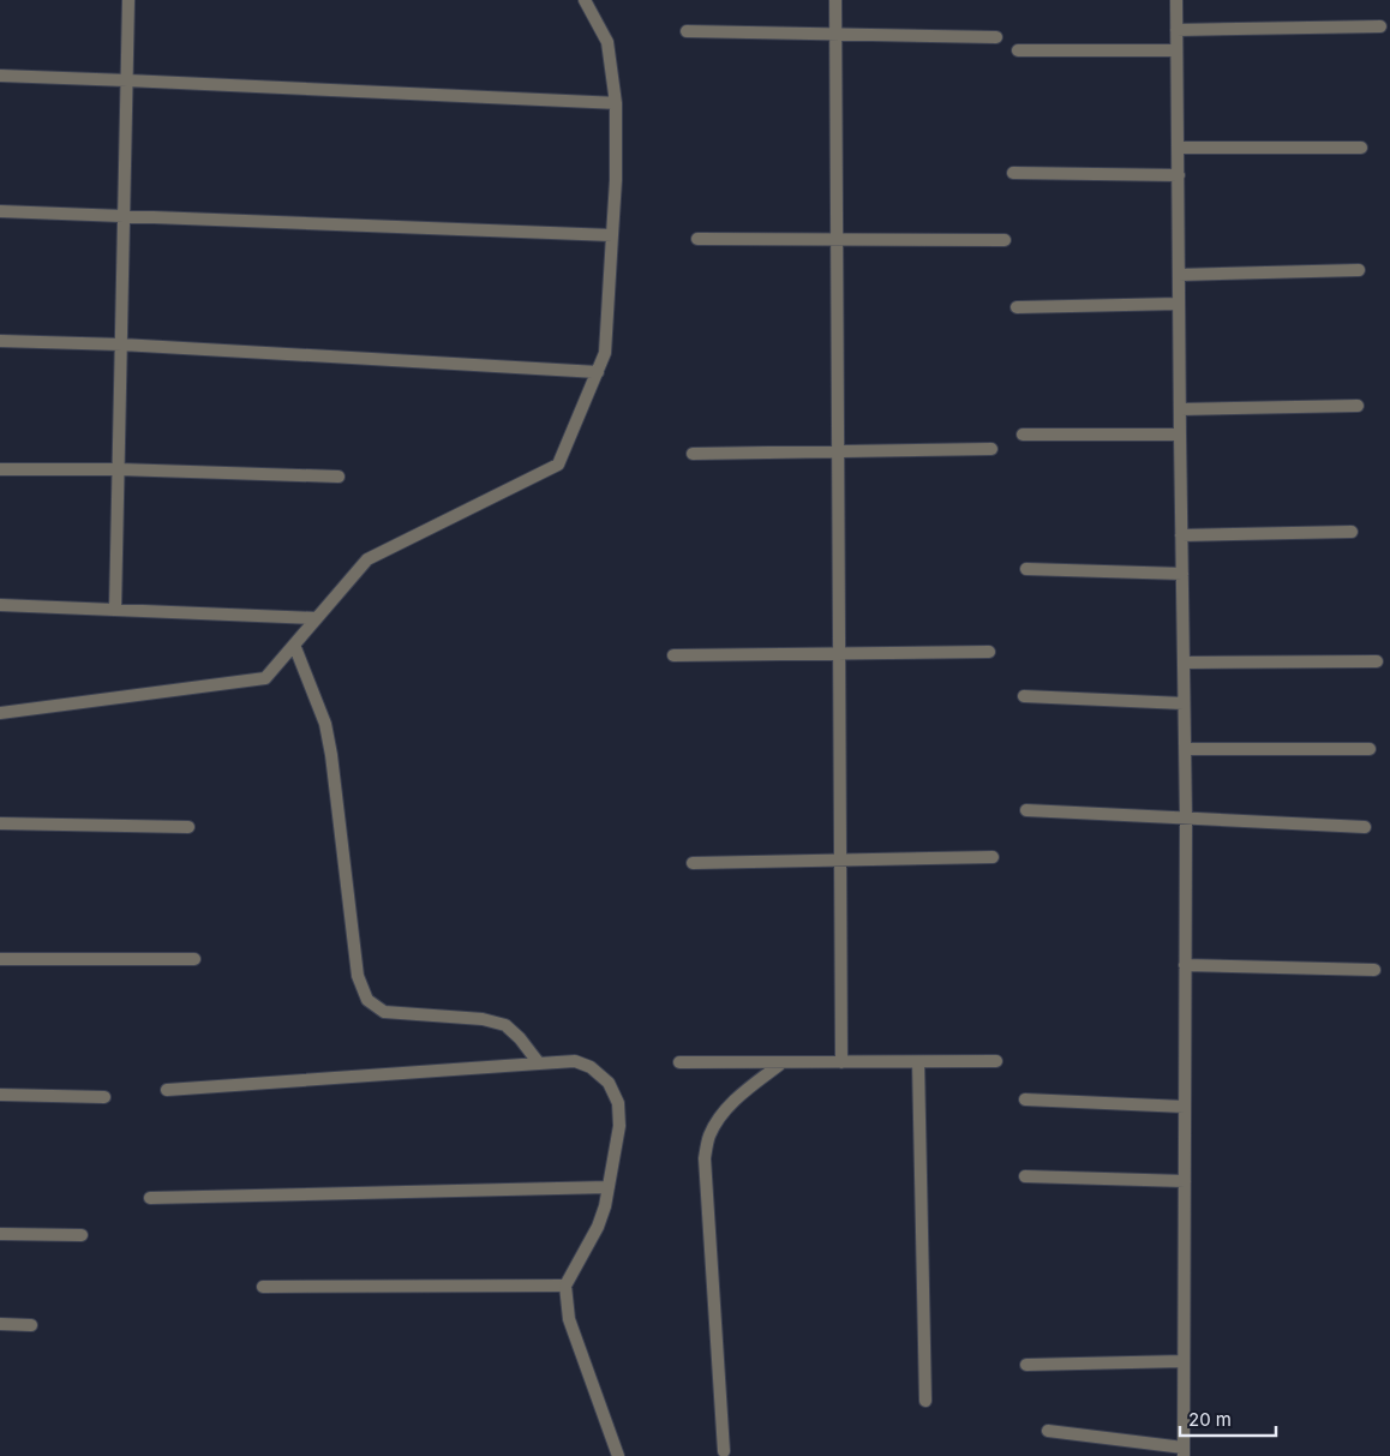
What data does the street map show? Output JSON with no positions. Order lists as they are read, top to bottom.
{
  "scale_bar": "20 m"
}
